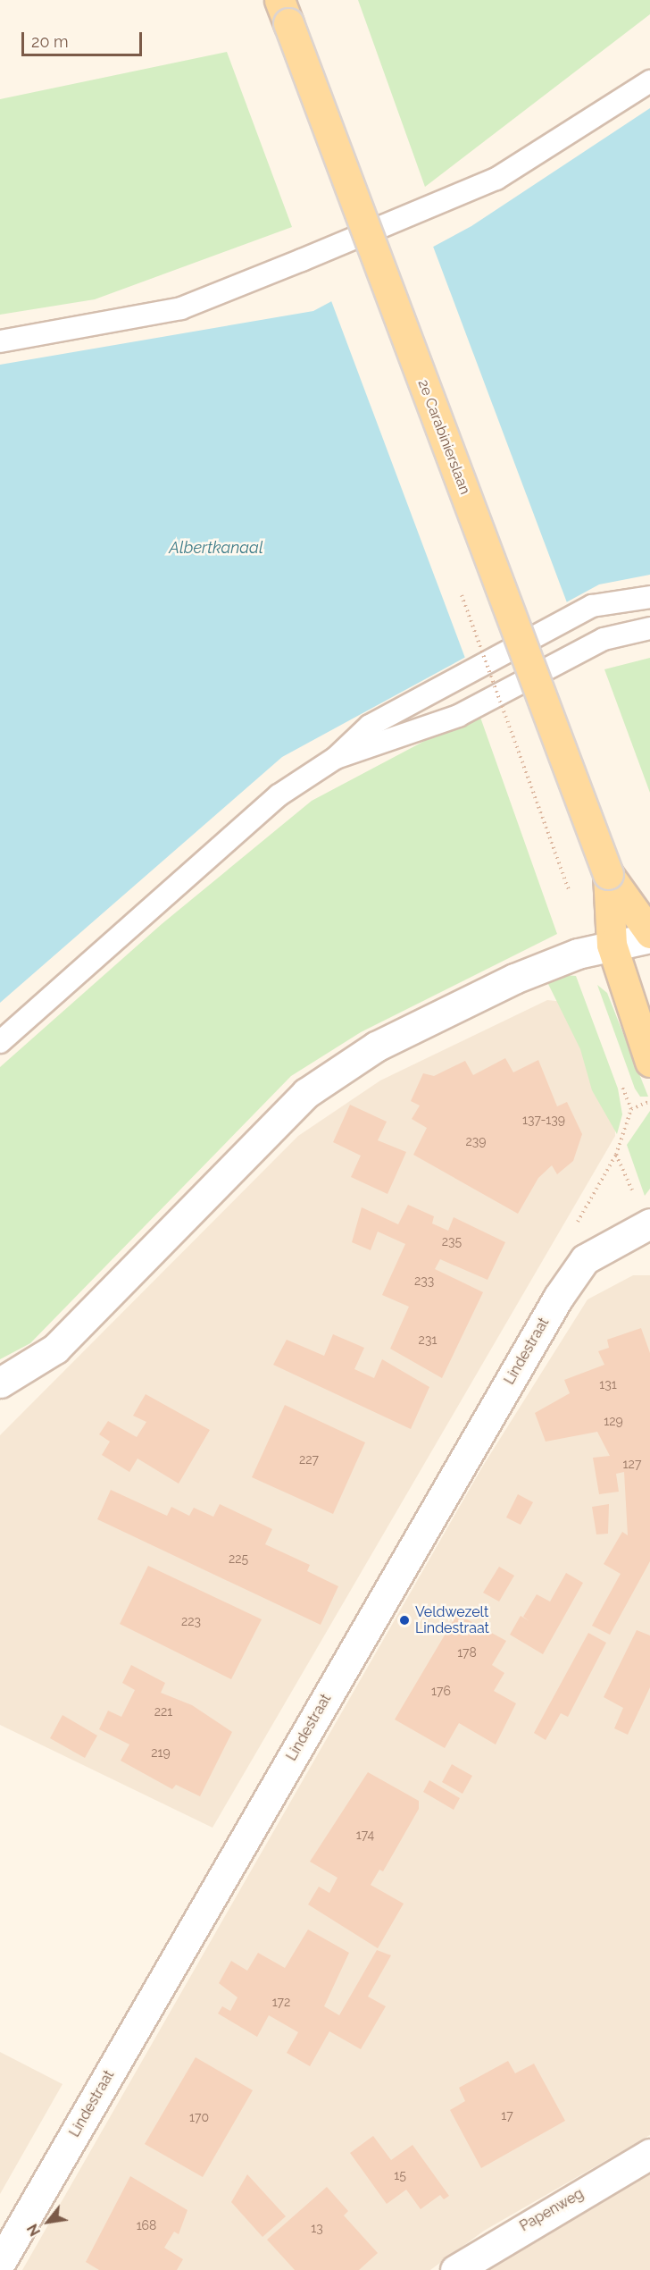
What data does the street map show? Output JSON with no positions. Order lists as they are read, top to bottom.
{
  "streets": {
    "main road": ["2e Carabinierslaan"],
    "street": ["Lindestraat", "Papenweg"]
  },
  "water": ["Albertkanaal"],
  "places": ["Veldwezelt Lindestraat"],
  "house_numbers": [
    "137-139",
    "239",
    "235",
    "233",
    "231",
    "131",
    "129",
    "227",
    "127",
    "225",
    "223",
    "178",
    "176",
    "221",
    "219",
    "174",
    "172",
    "17",
    "170",
    "15",
    "168",
    "13"
  ],
  "scale_bar": "20 m",
  "north": "bottom left"
}
